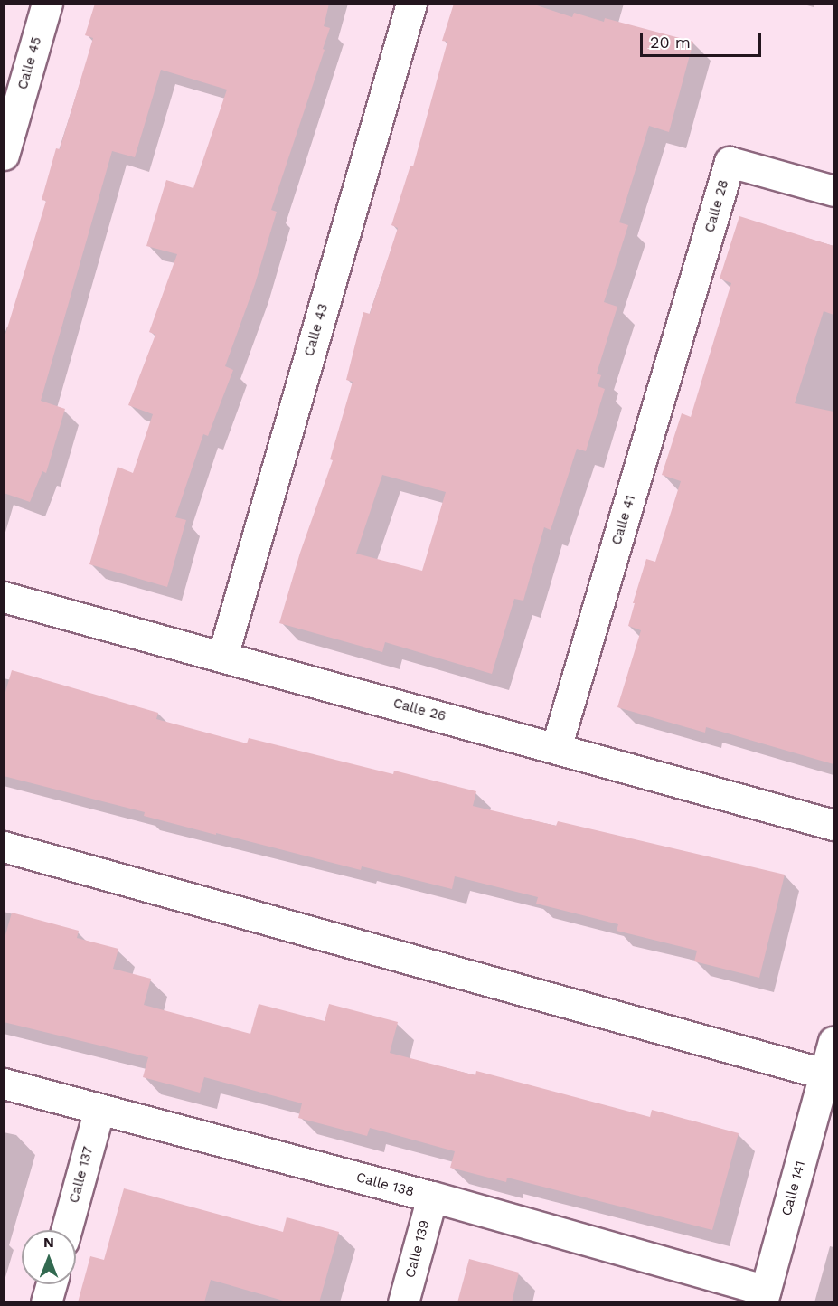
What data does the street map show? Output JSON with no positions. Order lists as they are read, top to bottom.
{
  "streets": {
    "street": [
      "Calle 45",
      "Calle 28",
      "Calle 43",
      "Calle 41",
      "Calle 26",
      "Calle 137",
      "Calle 138",
      "Calle 141",
      "Calle 139"
    ]
  },
  "crossings": [
    ["Calle 28", "Calle 41"],
    ["Calle 43", "Calle 26"],
    ["Calle 41", "Calle 26"],
    ["Calle 137", "Calle 138"],
    ["Calle 138", "Calle 141"],
    ["Calle 138", "Calle 139"]
  ],
  "scale_bar": "20 m",
  "north": "top"
}
